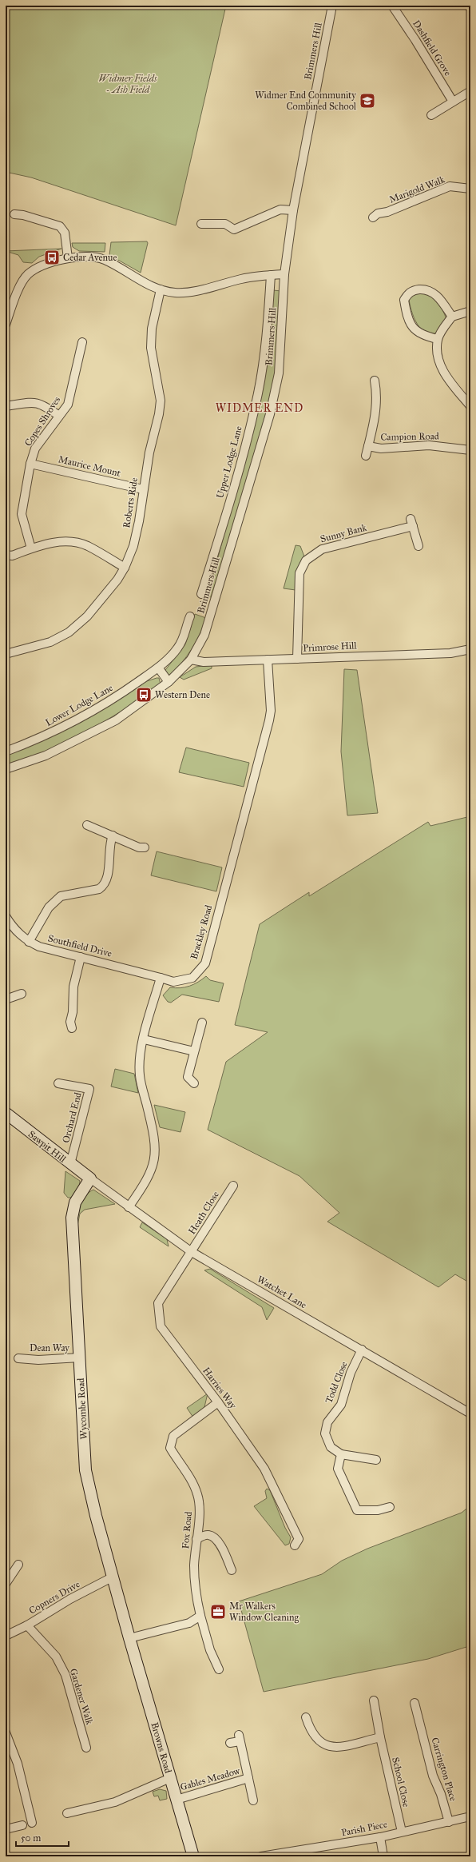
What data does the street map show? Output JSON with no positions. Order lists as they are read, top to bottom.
{
  "streets": {
    "street": [
      "Dashfield Grove",
      "Brimmers Hill",
      "Marigold Walk",
      "Copes Shroves",
      "Campion Road",
      "Upper Lodge Lane",
      "Maurice Mount",
      "Roberts Ride",
      "Sunny Bank",
      "Primrose Hill",
      "Lower Lodge Lane",
      "Brackley Road",
      "Southfield Drive",
      "Orchard End",
      "Sawpit Hill",
      "Heath Close",
      "Watchet Lane",
      "Dean Way",
      "Todd Close",
      "Harries Way",
      "Wycombe Road",
      "Fox Road",
      "Copners Drive",
      "Gardener Walk",
      "Browns Road",
      "Carrington Place",
      "Gables Meadow",
      "School Close",
      "Parish Piece"
    ]
  },
  "crossings": [
    ["Brimmers Hill", "Primrose Hill"],
    ["Copes Shroves", "Maurice Mount"],
    ["Maurice Mount", "Roberts Ride"],
    ["Sunny Bank", "Primrose Hill"],
    ["Primrose Hill", "Brackley Road"],
    ["Brackley Road", "Southfield Drive"],
    ["Orchard End", "Sawpit Hill"],
    ["Sawpit Hill", "Watchet Lane"],
    ["Sawpit Hill", "Wycombe Road"],
    ["Heath Close", "Watchet Lane"],
    ["Heath Close", "Harries Way"],
    ["Watchet Lane", "Todd Close"],
    ["Watchet Lane", "Harries Way"],
    ["Watchet Lane", "Wycombe Road"],
    ["Dean Way", "Wycombe Road"],
    ["Harries Way", "Fox Road"],
    ["Wycombe Road", "Copners Drive"],
    ["Wycombe Road", "Browns Road"],
    ["Copners Drive", "Gardener Walk"],
    ["Browns Road", "Gables Meadow"],
    ["Carrington Place", "Parish Piece"],
    ["School Close", "Parish Piece"]
  ],
  "districts": ["WIDMER END"],
  "parks": ["Widmer Fields - Ash Field"],
  "places": {
    "school or university": ["Widmer End Community Combined School"],
    "bus stop": ["Cedar Avenue", "Western Dene"],
    "office": ["Mr Walkers Window Cleaning"]
  },
  "scale_bar": "50 m"
}
